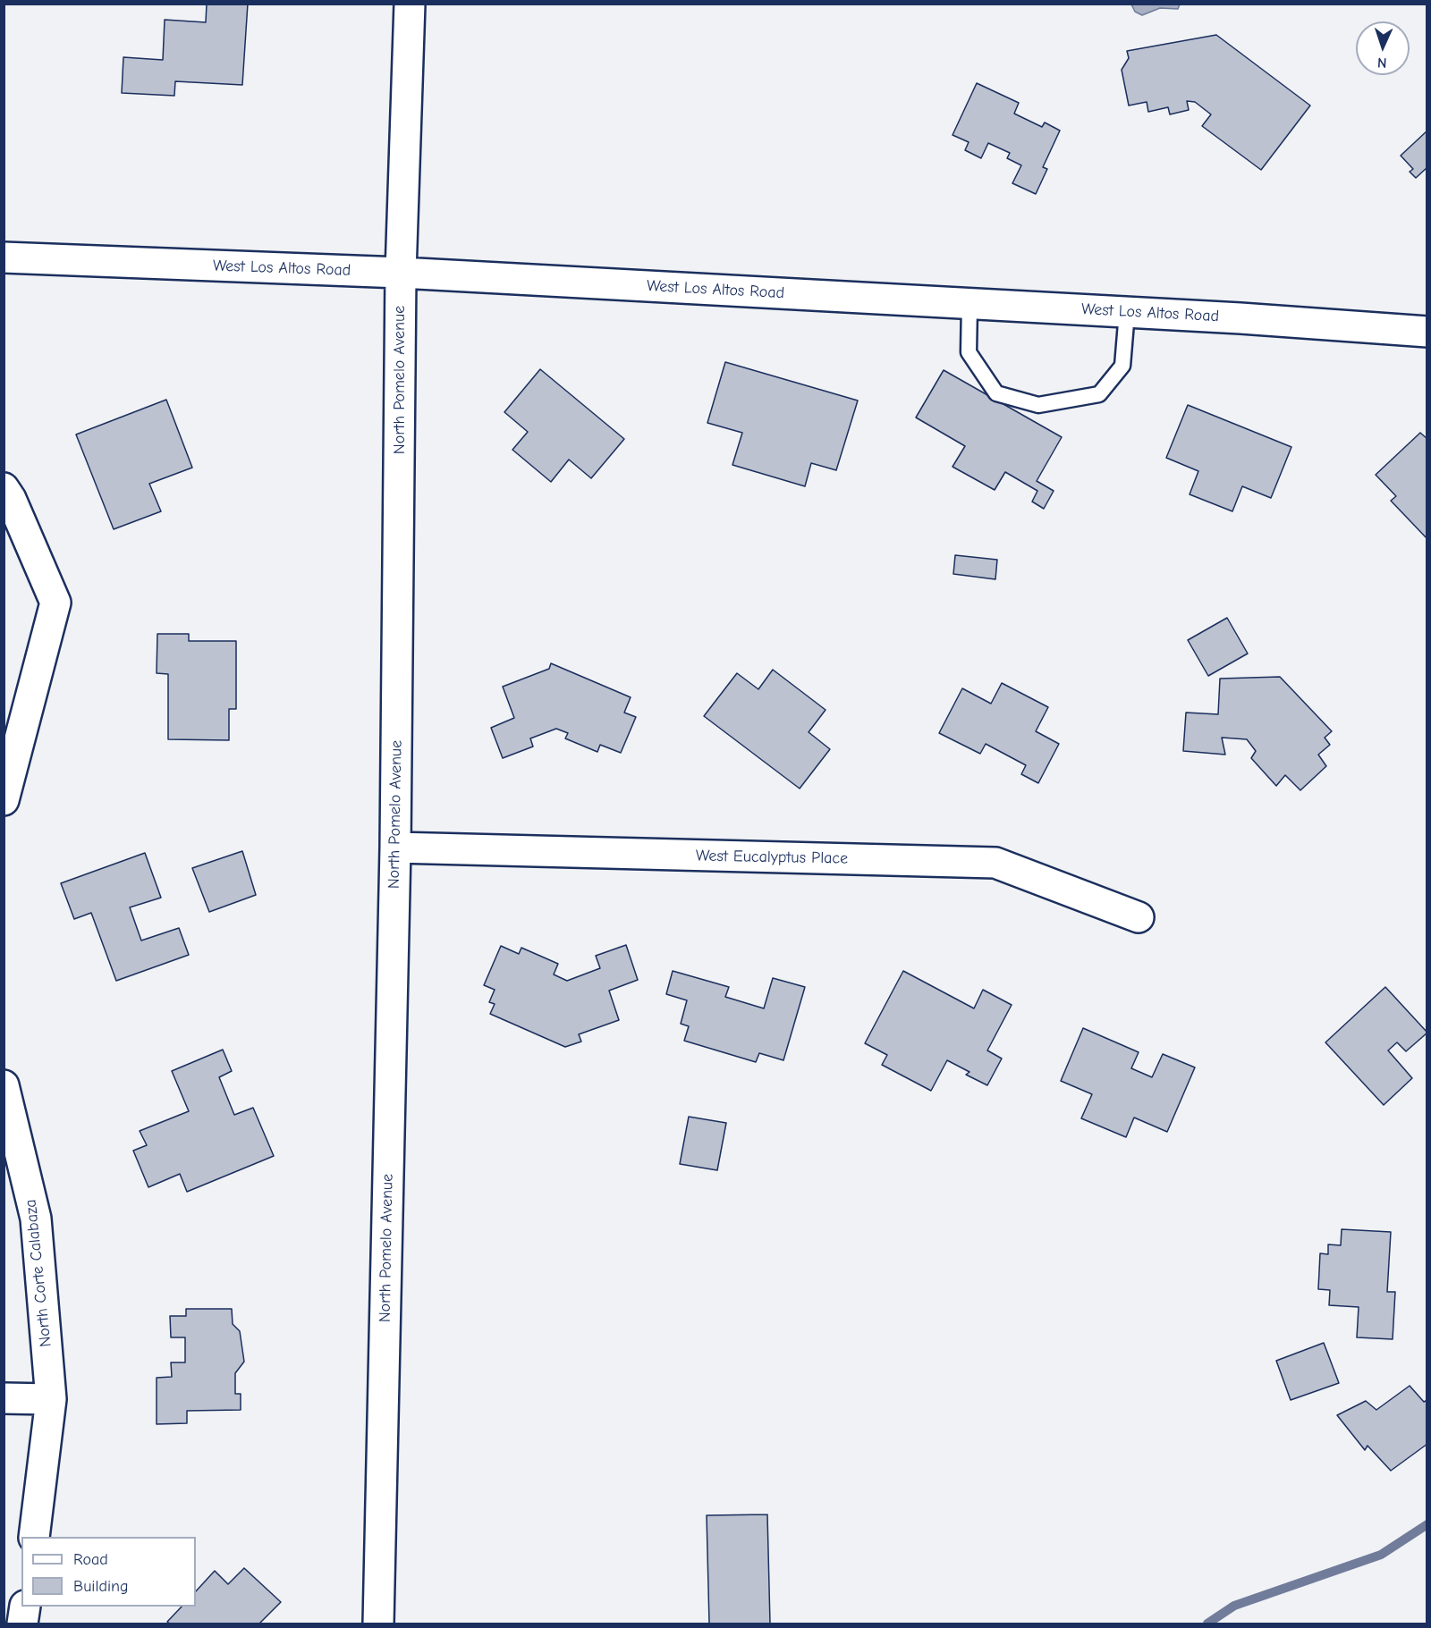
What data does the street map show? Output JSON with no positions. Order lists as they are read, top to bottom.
{
  "streets": {
    "street": [
      "West Los Altos Road",
      "North Pomelo Avenue",
      "West Eucalyptus Place",
      "North Corte Calabaza"
    ]
  },
  "crossings": [
    ["West Los Altos Road", "North Pomelo Avenue"],
    ["North Pomelo Avenue", "West Eucalyptus Place"]
  ],
  "legend": ["Road", "Building"],
  "north": "bottom"
}
